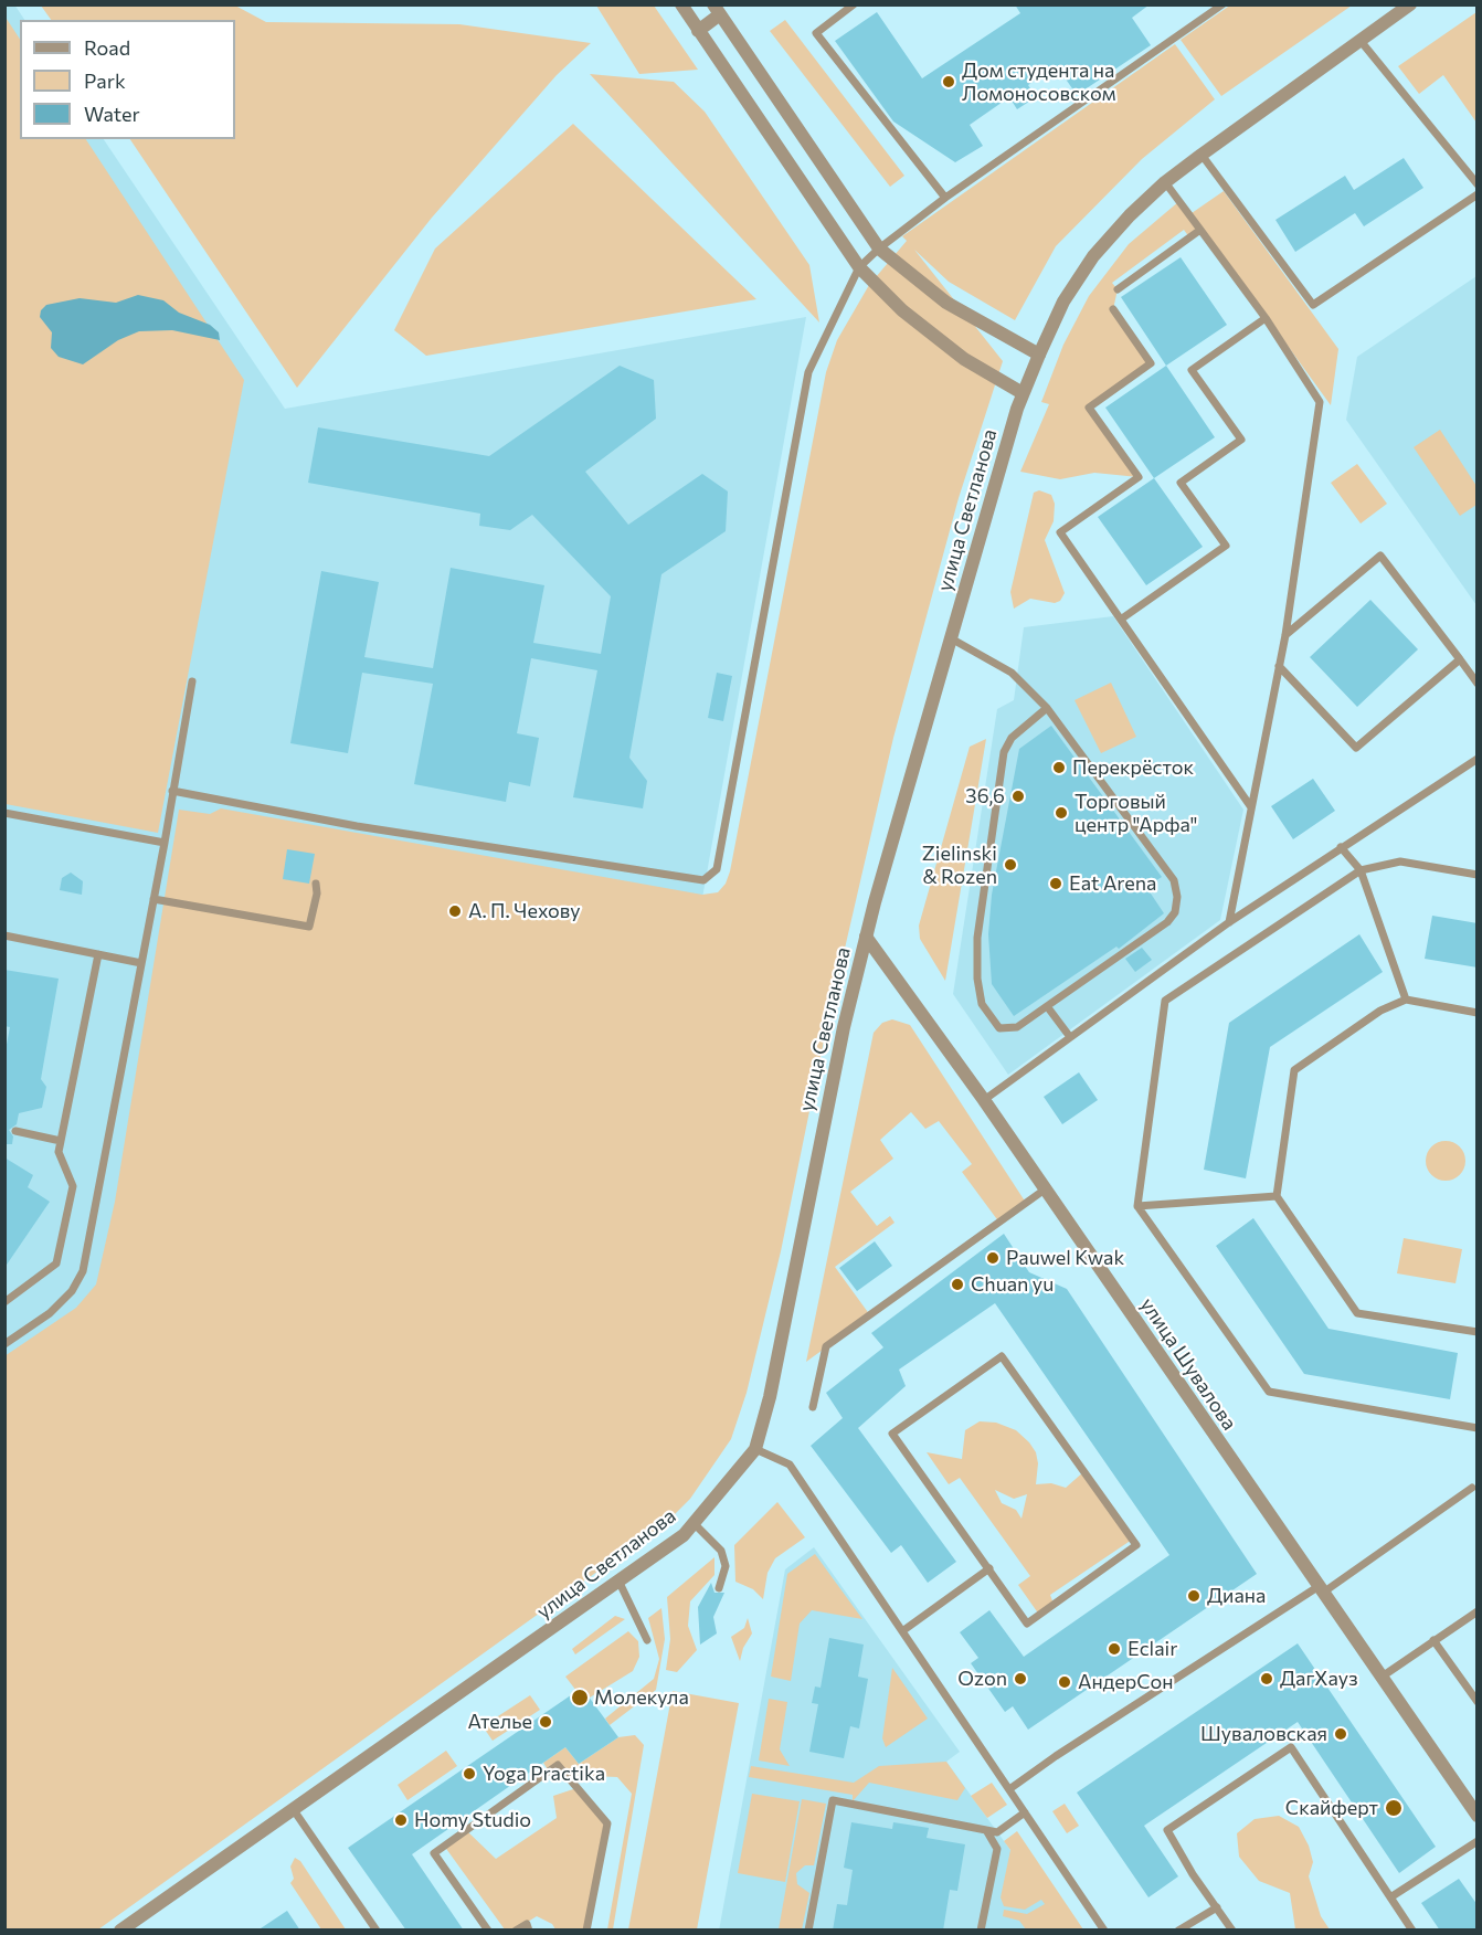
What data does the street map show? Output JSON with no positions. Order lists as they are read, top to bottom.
{
  "streets": {
    "street": ["улица Светланова", "улица Шувалова"]
  },
  "crossings": [
    ["улица Светланова", "улица Шувалова"]
  ],
  "places": [
    "Дом студента на Ломоносовском",
    "Перекрёсток",
    "36,6",
    "Торговый центр \"Арфа\"",
    "Zielinski & Rozen",
    "Eat Arena",
    "А. П. Чехову",
    "Pauwel Kwak",
    "Chuan yu",
    "Диана",
    "Eclair",
    "Ozon",
    "ДагХауз",
    "АндерСон",
    "Молекула",
    "Ателье",
    "Шуваловская",
    "Yoga Practika",
    "Скайферт",
    "Homy Studio"
  ],
  "legend": ["Road", "Park", "Water"]
}
